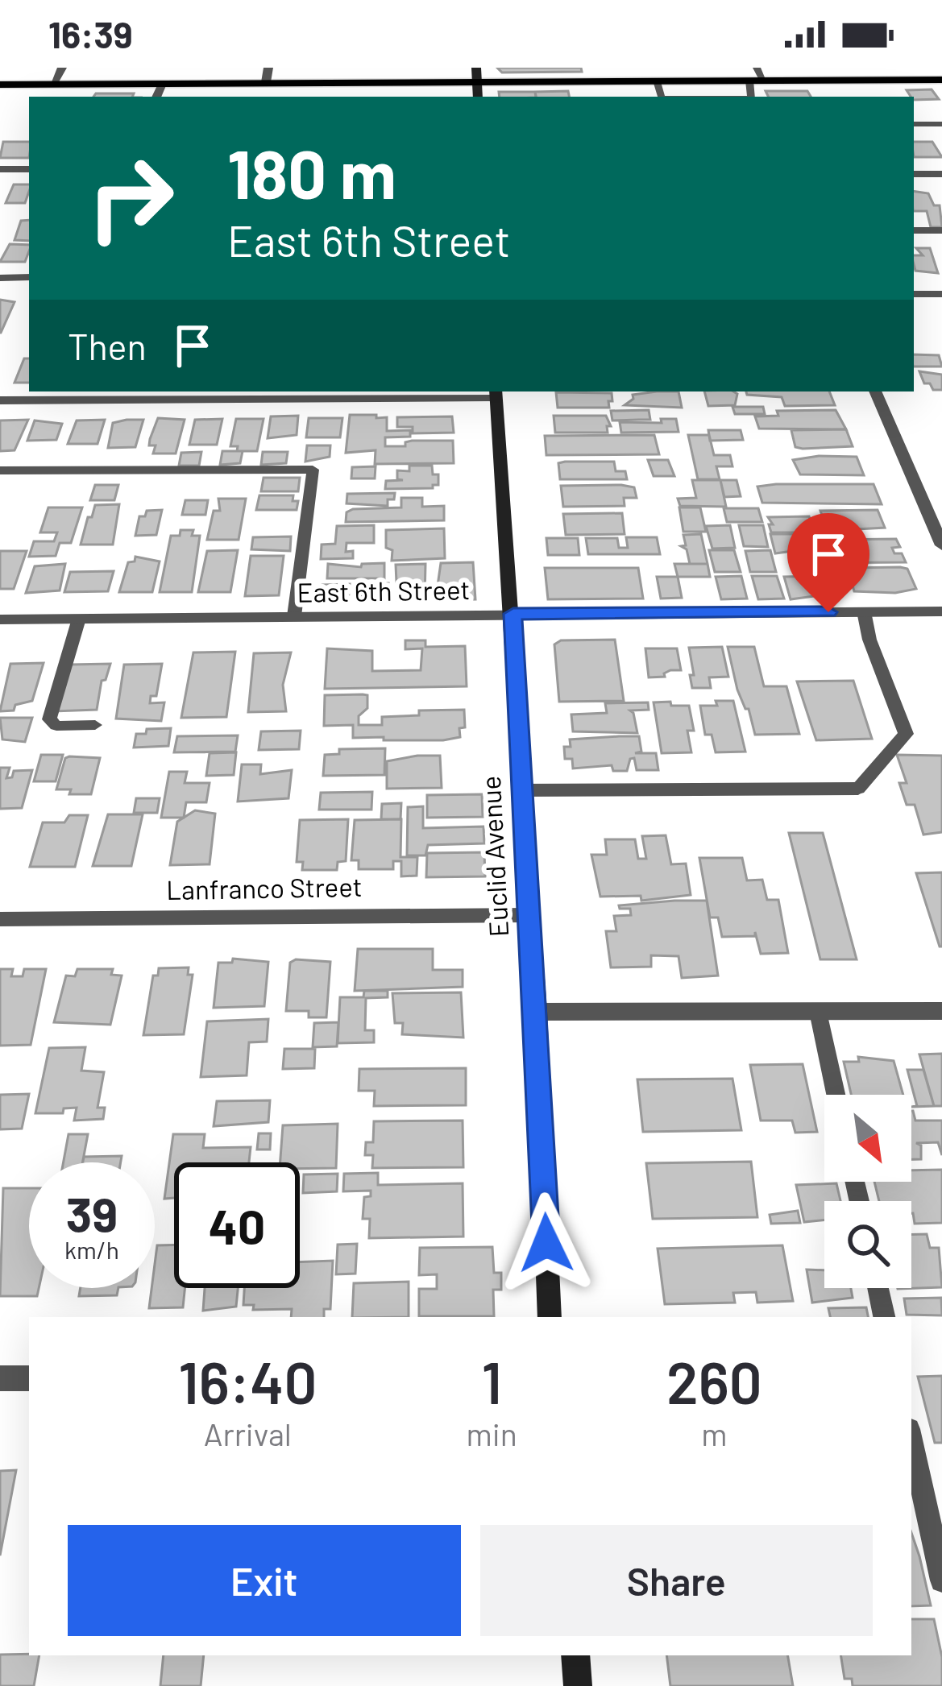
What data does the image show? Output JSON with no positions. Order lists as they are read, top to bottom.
{
  "streets": {
    "street": ["East 6th Street", "Euclid Avenue", "Lanfranco Street"]
  },
  "crossings": [
    ["East 6th Street", "Euclid Avenue"],
    ["Euclid Avenue", "Lanfranco Street"]
  ],
  "north": "bottom right",
  "page": {
    "status": "16:39",
    "turn": ["180 m", "East 6th Street"],
    "then": "Then",
    "speed": "39 km/h",
    "limit": "40",
    "eta": [
      "16:40",
      "Arrival",
      "1",
      "min",
      "260",
      "m"
    ],
    "buttons": ["Exit", "Share"]
  }
}
